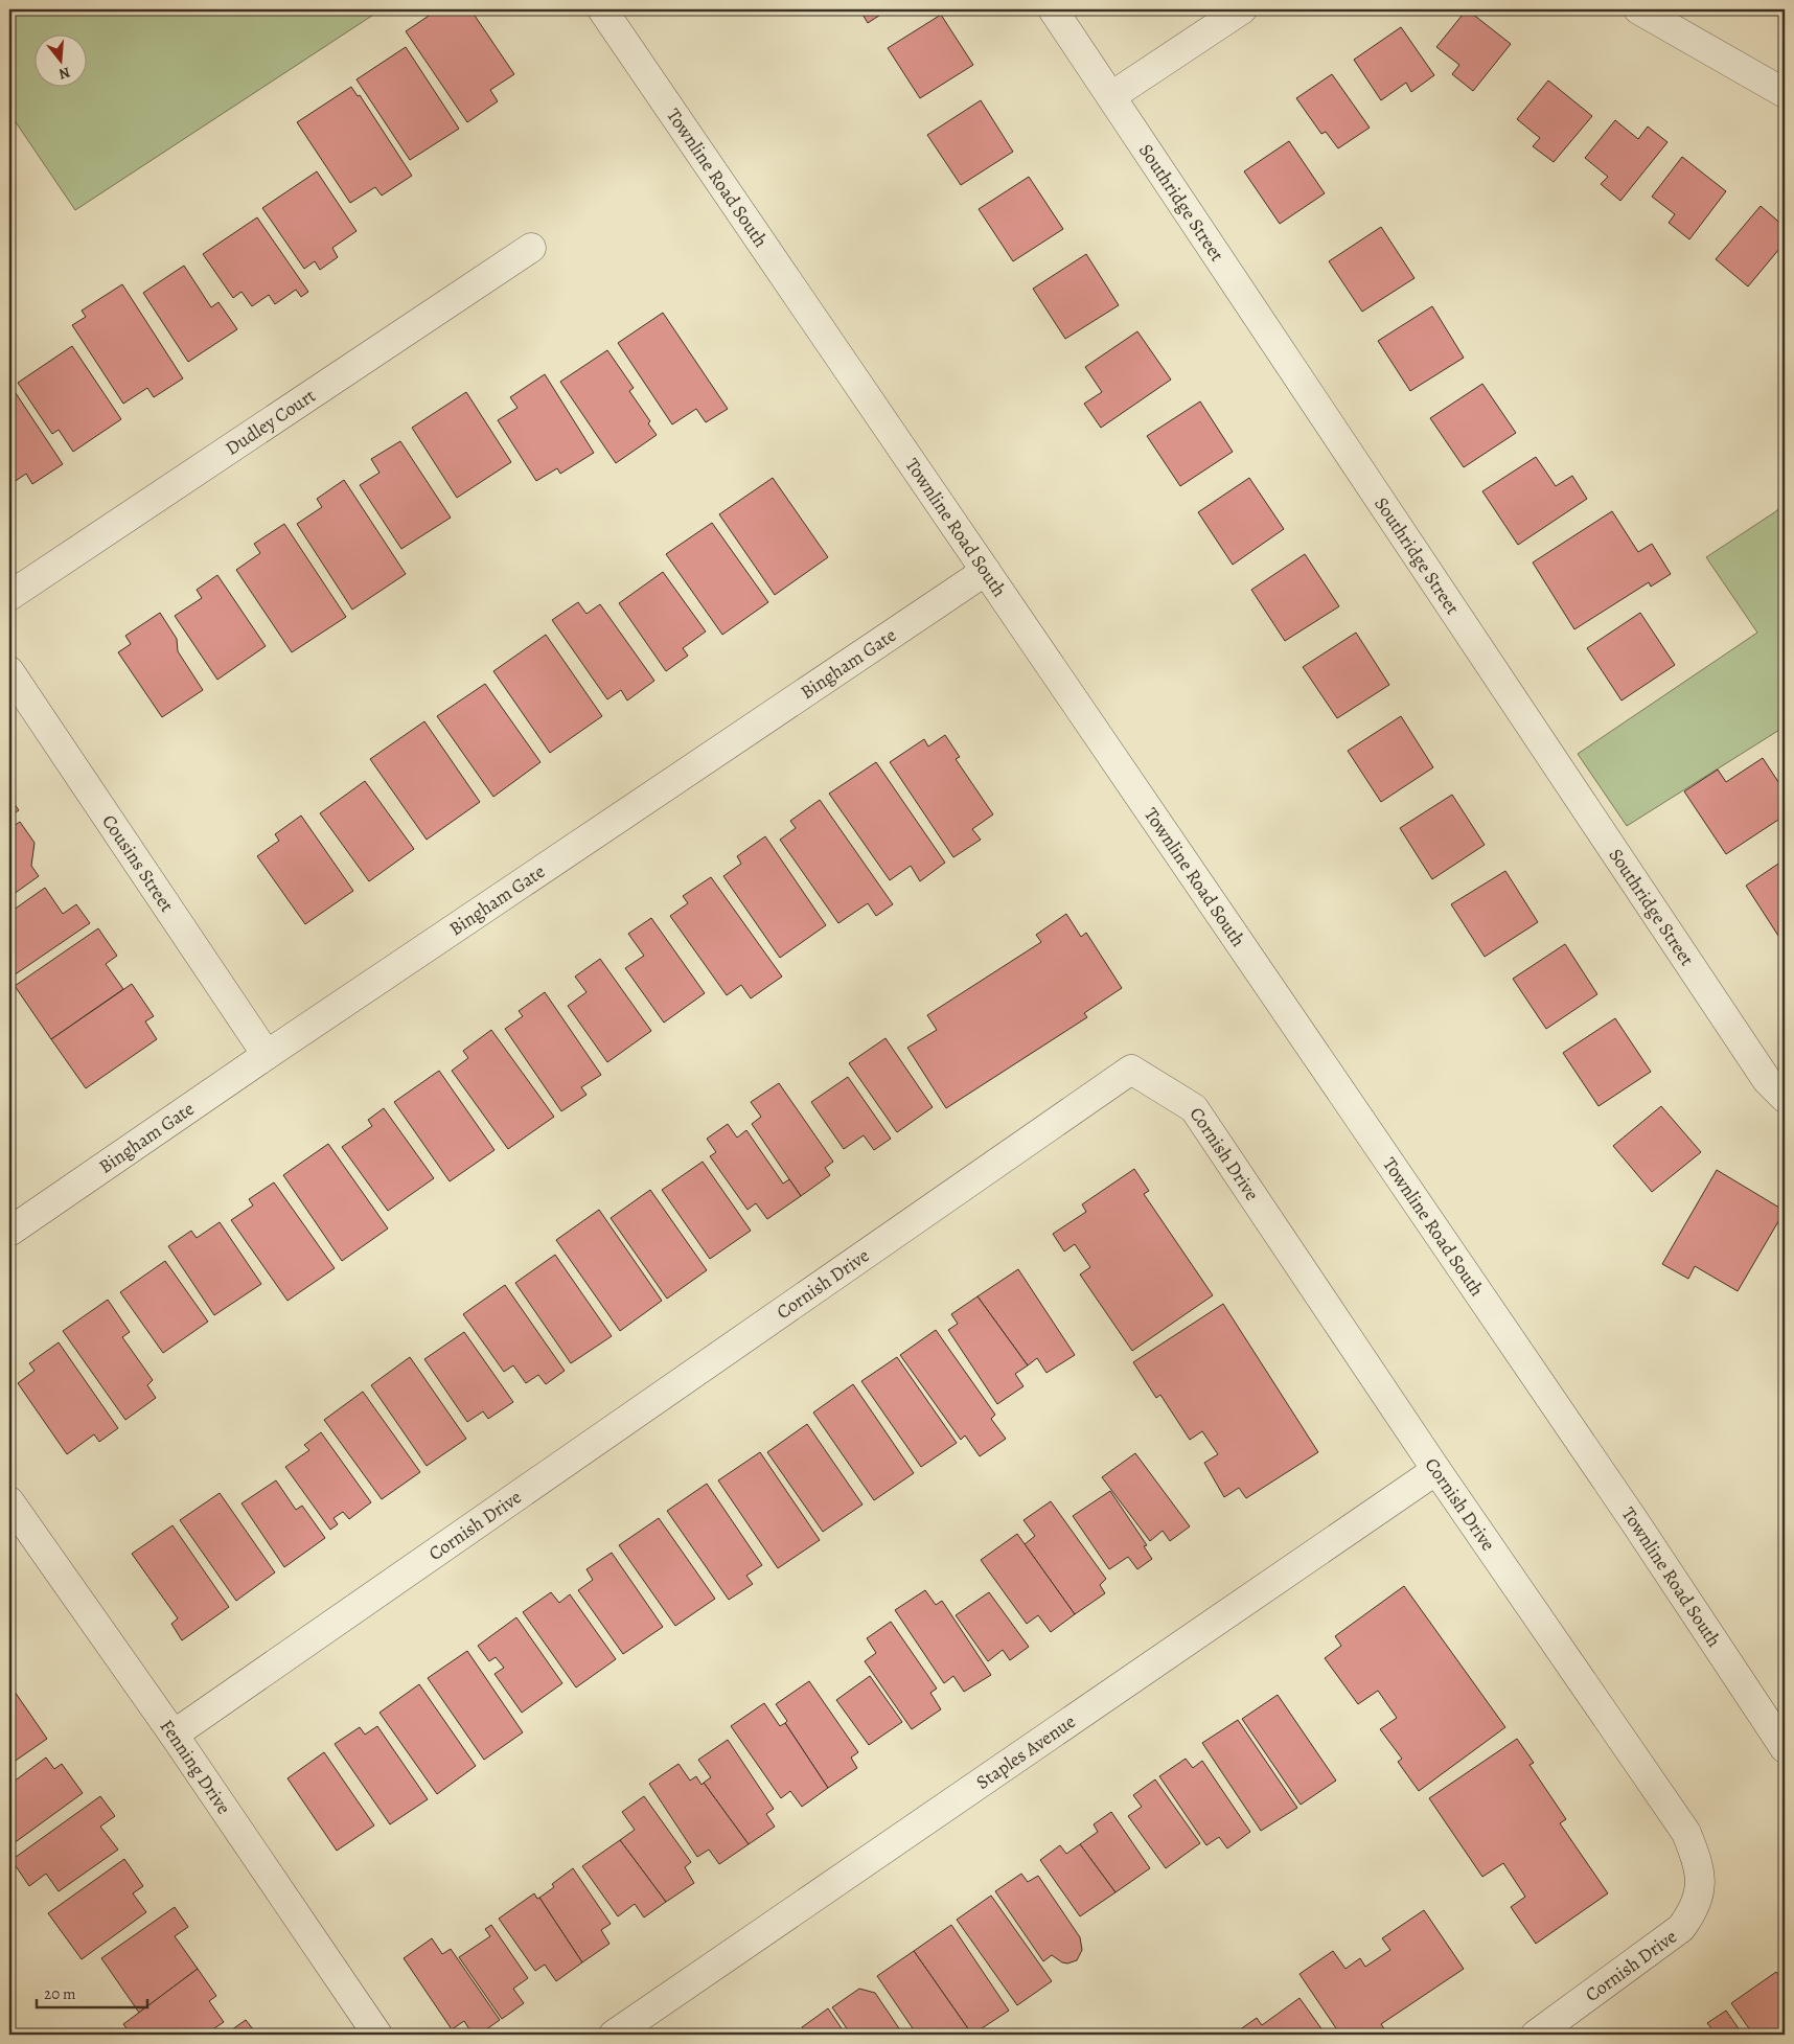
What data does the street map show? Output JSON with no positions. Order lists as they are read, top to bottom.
{
  "streets": {
    "street": [
      "Townline Road South",
      "Southridge Street",
      "Dudley Court",
      "Bingham Gate",
      "Cousins Street",
      "Cornish Drive",
      "Staples Avenue",
      "Fenning Drive"
    ]
  },
  "crossings": [
    ["Townline Road South", "Bingham Gate"],
    ["Bingham Gate", "Cousins Street"],
    ["Cornish Drive", "Staples Avenue"],
    ["Cornish Drive", "Fenning Drive"]
  ],
  "scale_bar": "20 m",
  "north": "bottom"
}
